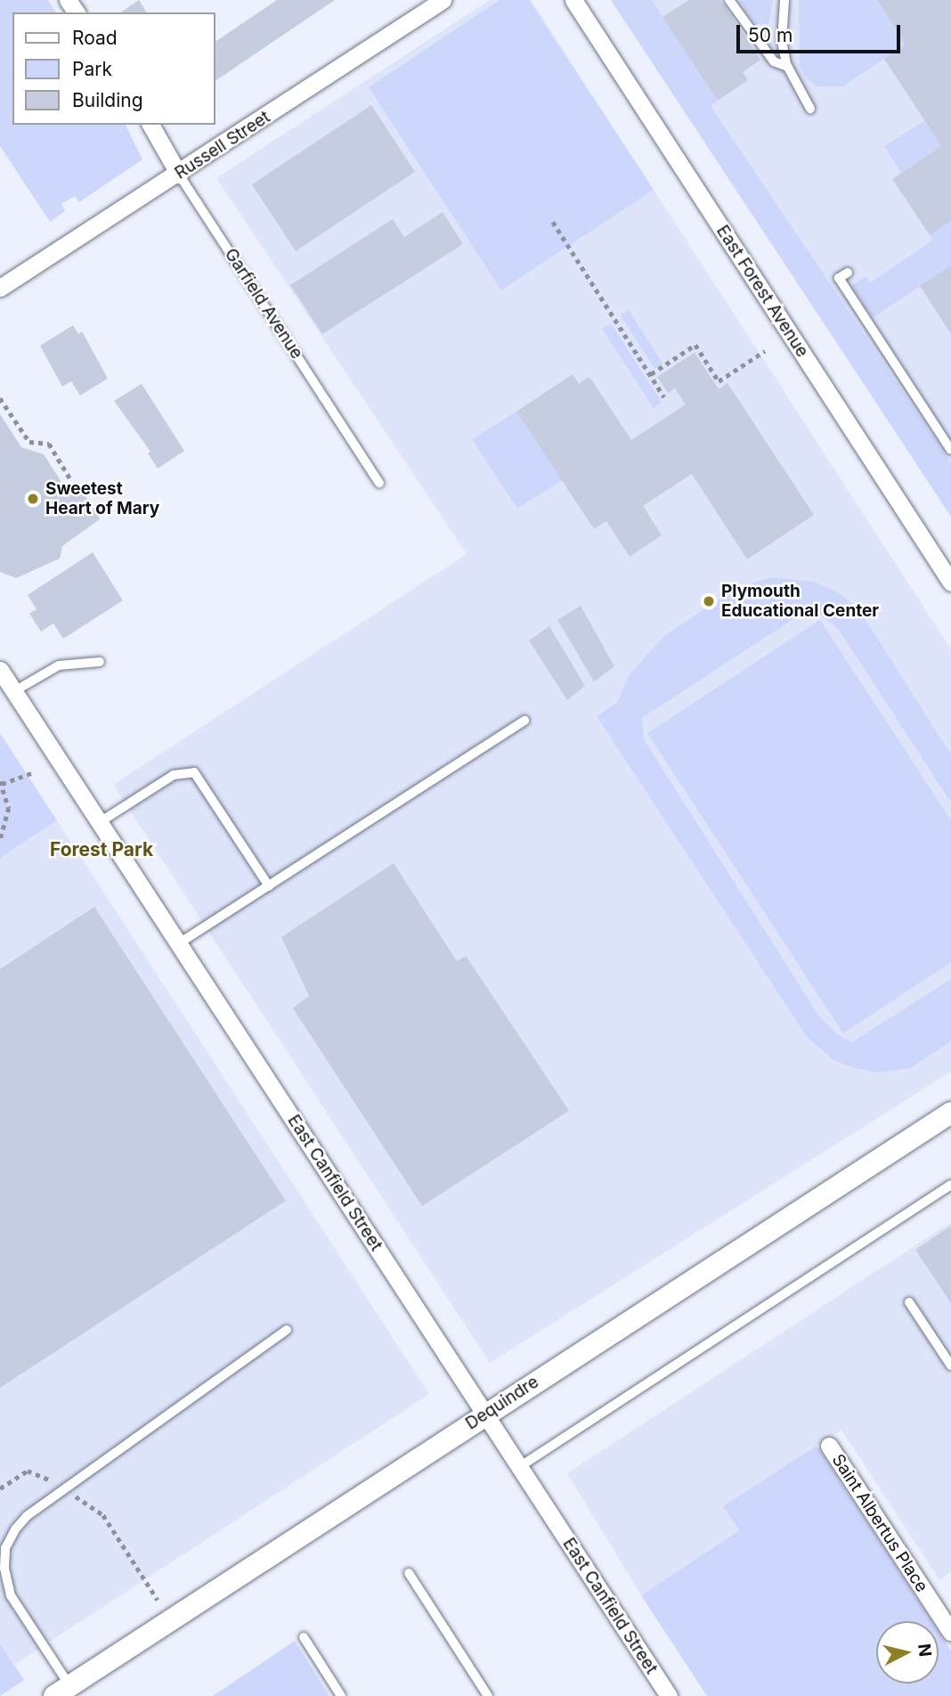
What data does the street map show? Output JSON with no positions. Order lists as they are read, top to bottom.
{
  "streets": {
    "street": [
      "Russell Street",
      "East Forest Avenue",
      "Garfield Avenue",
      "East Canfield Street",
      "Dequindre",
      "Saint Albertus Place"
    ]
  },
  "crossings": [
    ["Russell Street", "Garfield Avenue"],
    ["East Canfield Street", "Dequindre"]
  ],
  "districts": ["Forest Park"],
  "places": ["Sweetest Heart of Mary", "Plymouth Educational Center"],
  "legend": ["Road", "Park", "Building"],
  "scale_bar": "50 m",
  "north": "right"
}
